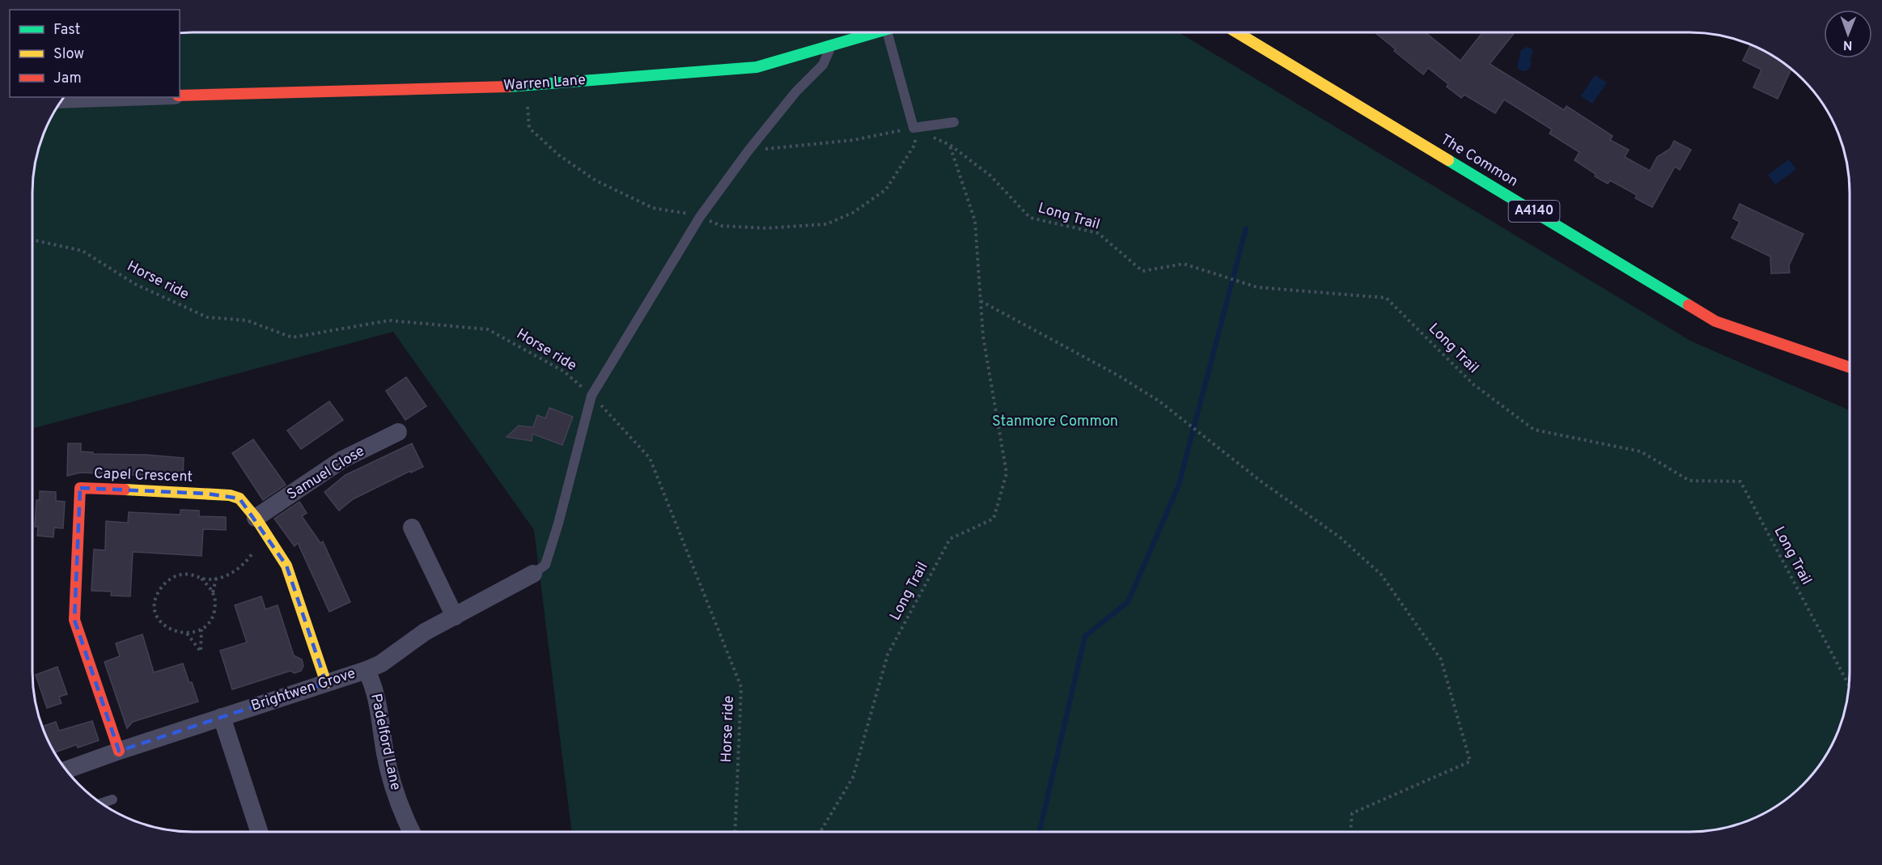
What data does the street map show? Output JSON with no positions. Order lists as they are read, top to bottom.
{
  "streets": {
    "street": [
      "Warren Lane",
      "The Common",
      "A4140",
      "Samuel Close",
      "Capel Crescent",
      "Brightwen Grove",
      "Padelford Lane"
    ],
    "path": ["Long Trail", "Horse ride"]
  },
  "crossings": [
    ["Samuel Close", "Capel Crescent"],
    ["Capel Crescent", "Brightwen Grove"],
    ["Brightwen Grove", "Padelford Lane"]
  ],
  "parks": ["Stanmore Common"],
  "legend": ["Fast", "Slow", "Jam"],
  "north": "bottom"
}
